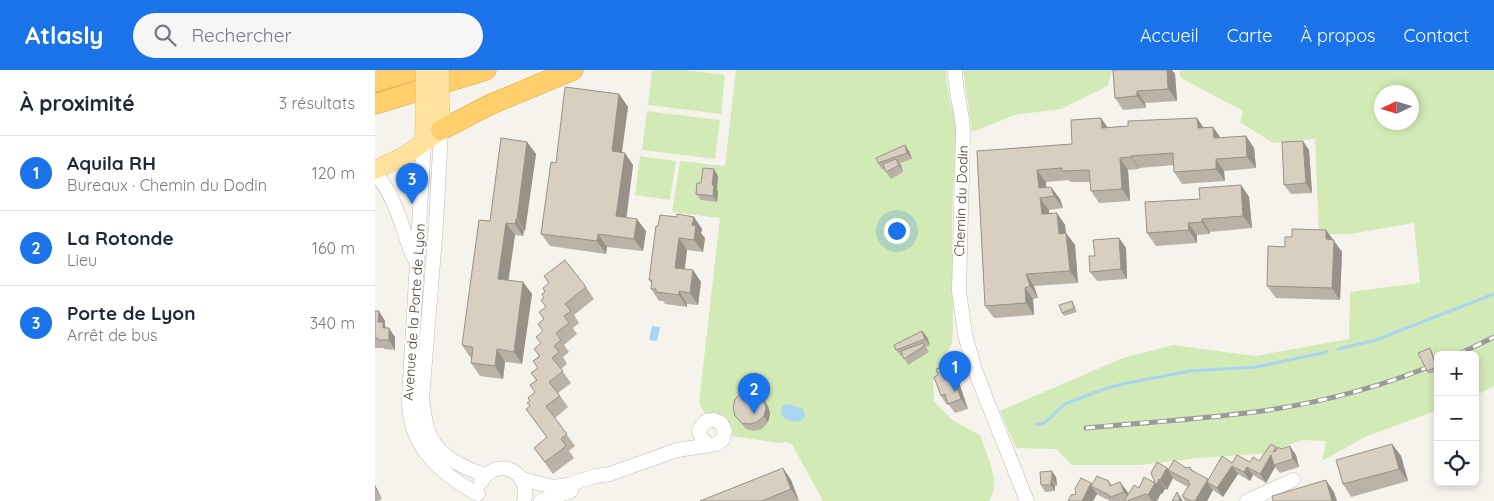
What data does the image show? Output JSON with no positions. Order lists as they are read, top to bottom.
{
  "streets": {
    "main road": ["Avenue de la Porte de Lyon"],
    "street": ["Chemin du Dodin"]
  },
  "north": "left",
  "page": {
    "header": "Atlasly",
    "search": "Rechercher",
    "nav": [
      "Accueil",
      "Carte",
      "À propos",
      "Contact"
    ],
    "heading": ["À proximité", "3 résultats"],
    "list": [
      {
        "mark": "1",
        "name": "Aquila RH",
        "note": "Bureaux · Chemin du Dodin",
        "value": "120 m"
      },
      {
        "mark": "2",
        "name": "La Rotonde",
        "note": "Lieu",
        "value": "160 m"
      },
      {
        "mark": "3",
        "name": "Porte de Lyon",
        "note": "Arrêt de bus",
        "value": "340 m"
      }
    ],
    "pins": ["3", "1", "2"],
    "map_buttons": ["+", "−"]
  }
}
